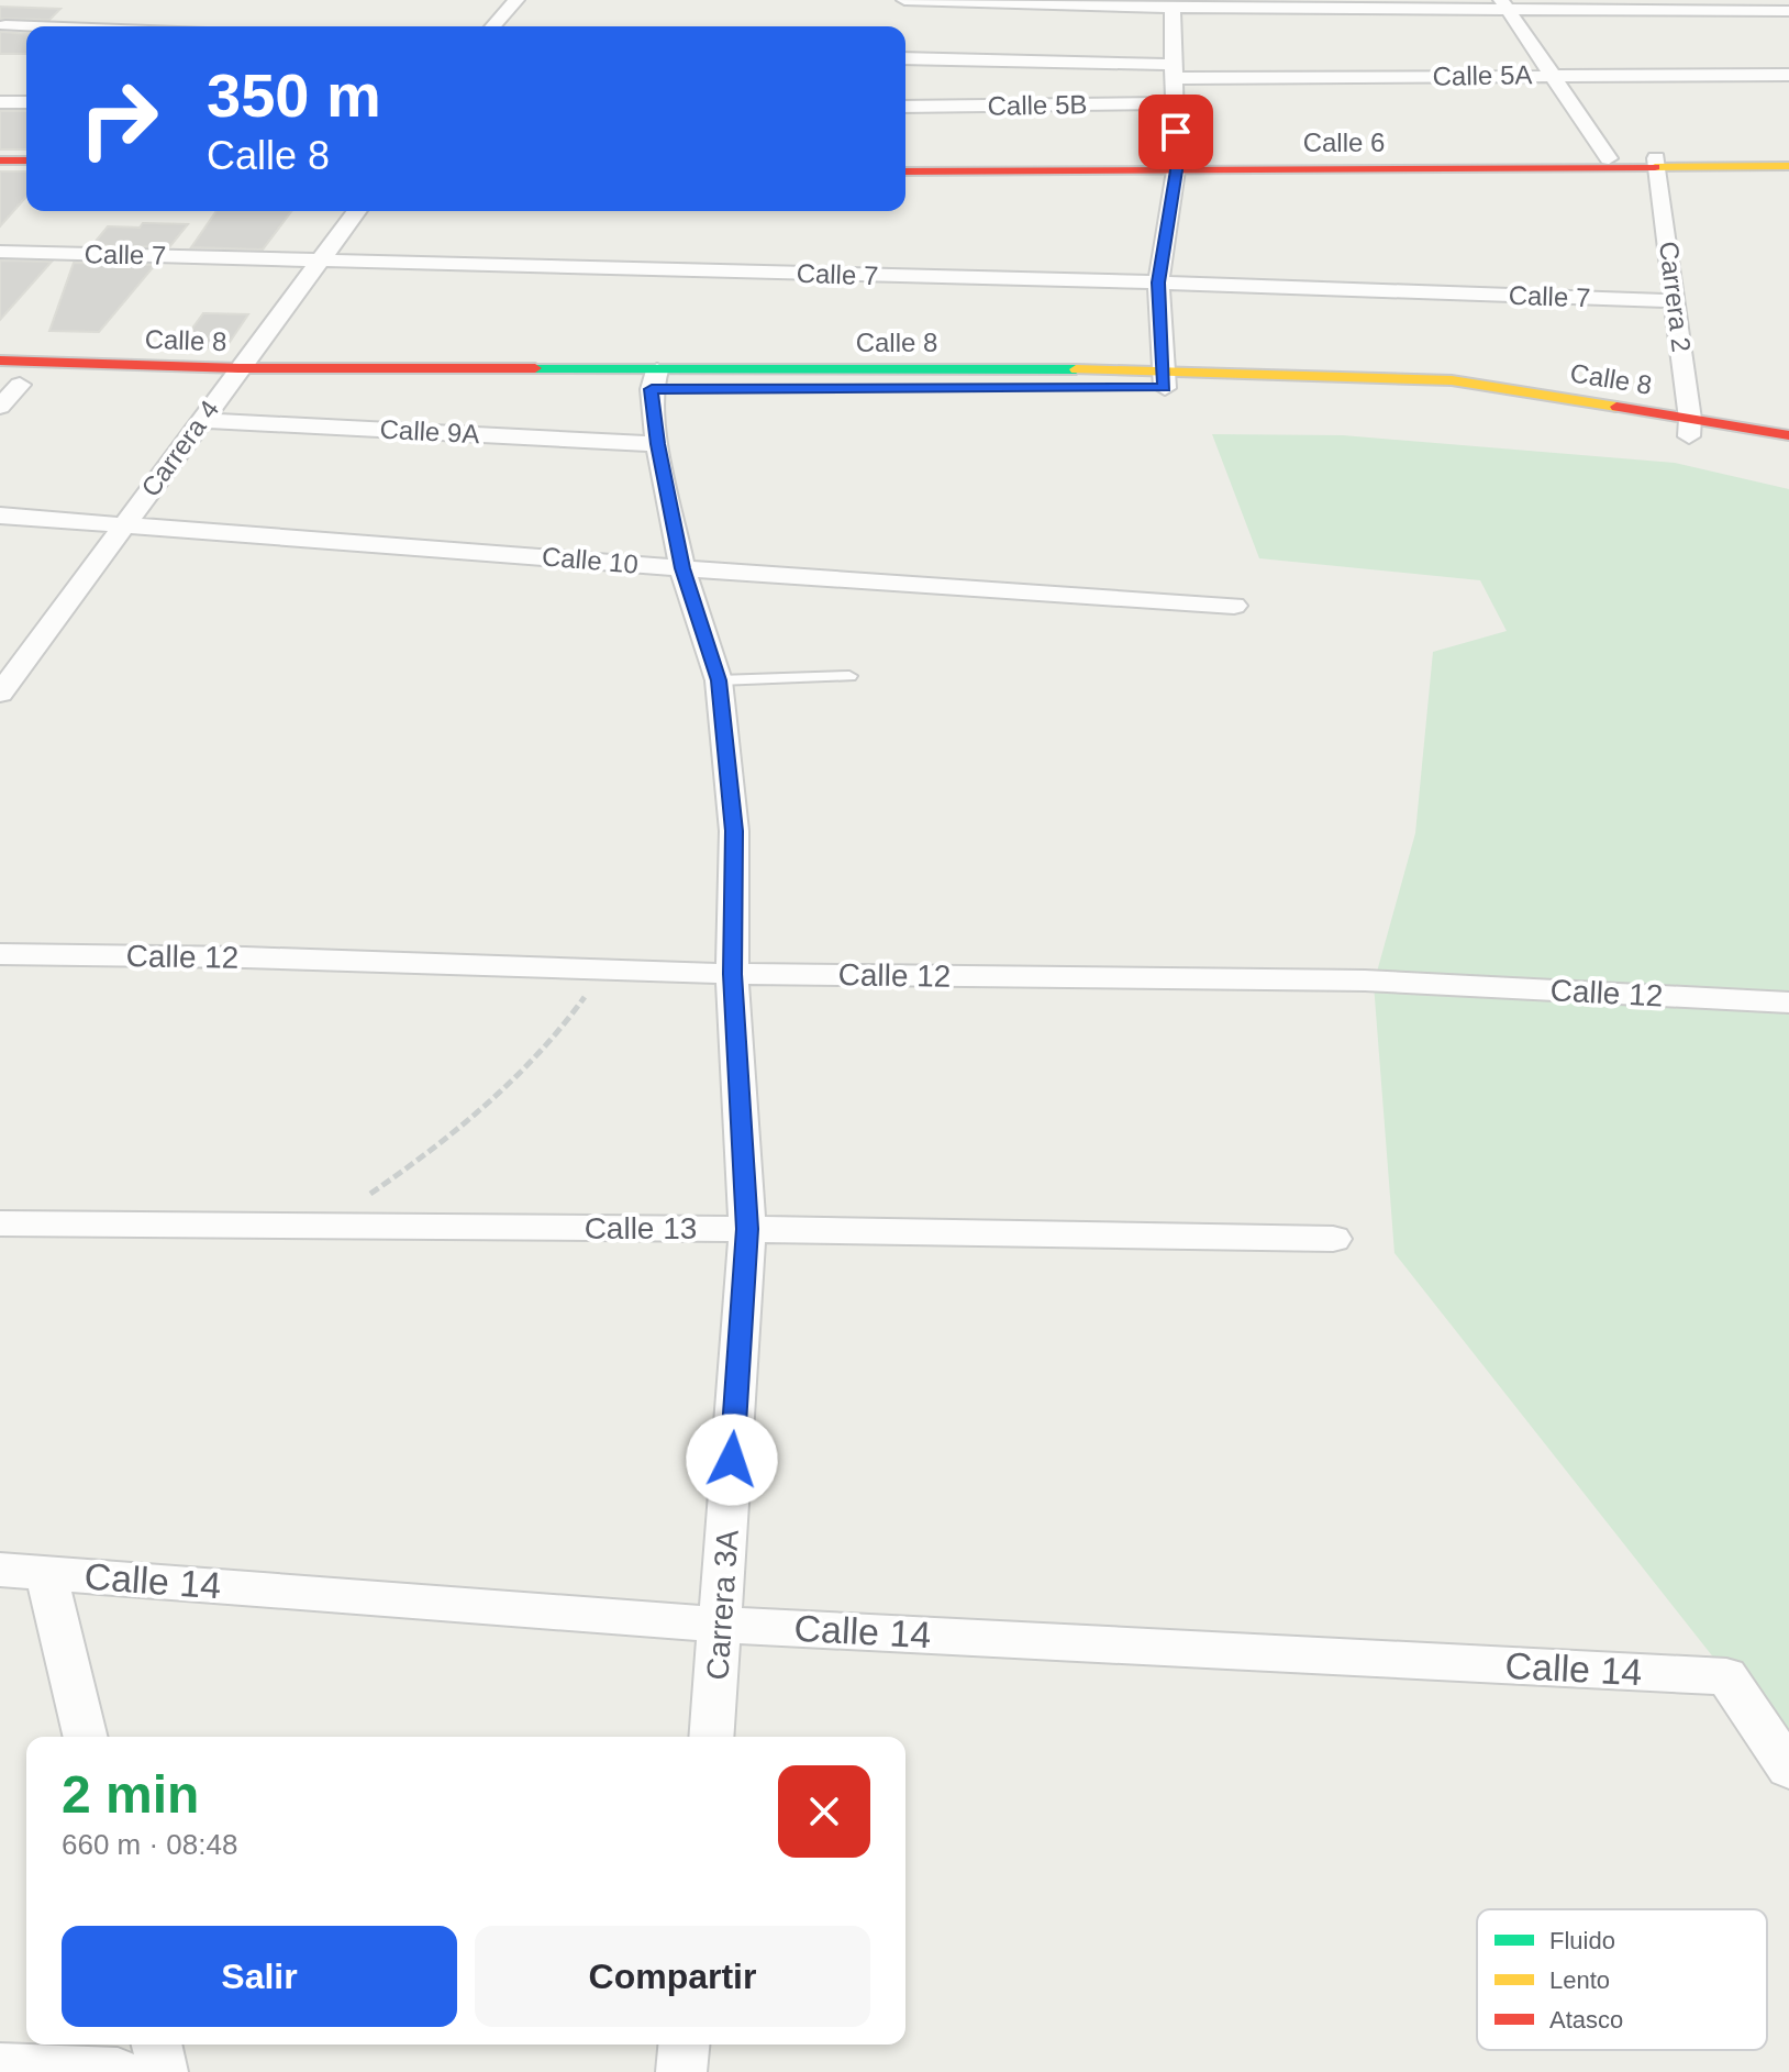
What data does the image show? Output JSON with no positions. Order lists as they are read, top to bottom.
{
  "streets": {
    "street": [
      "Calle 5A",
      "Calle 5B",
      "Calle 6",
      "Calle 7",
      "Carrera 2",
      "Calle 8",
      "Calle 9A",
      "Carrera 4",
      "Calle 10",
      "Calle 12",
      "Calle 13",
      "Calle 14",
      "Carrera 3A"
    ]
  },
  "crossings": [
    ["Calle 6", "Carrera 2"],
    ["Calle 7", "Carrera 2"],
    ["Calle 7", "Carrera 4"],
    ["Carrera 2", "Calle 8"],
    ["Calle 8", "Carrera 4"],
    ["Calle 8", "Carrera 3A"],
    ["Calle 9A", "Carrera 4"],
    ["Calle 9A", "Carrera 3A"],
    ["Carrera 4", "Calle 10"],
    ["Calle 10", "Carrera 3A"],
    ["Calle 12", "Carrera 3A"],
    ["Calle 13", "Carrera 3A"],
    ["Calle 14", "Carrera 3A"]
  ],
  "legend": ["Fluido", "Lento", "Atasco"],
  "page": {
    "turn": ["350 m", "Calle 8"],
    "heading": ["2 min", "660 m · 08:48"],
    "buttons": ["Salir", "Compartir"]
  }
}
